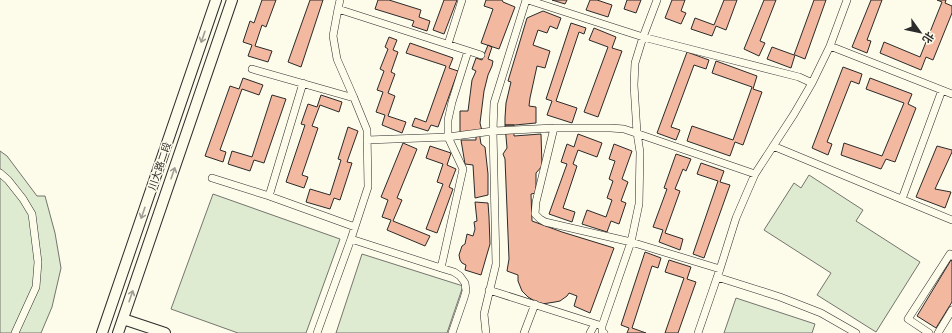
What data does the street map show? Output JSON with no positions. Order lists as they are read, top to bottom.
{
  "streets": {
    "main road": ["川大路二段"]
  },
  "north": "bottom right"
}
